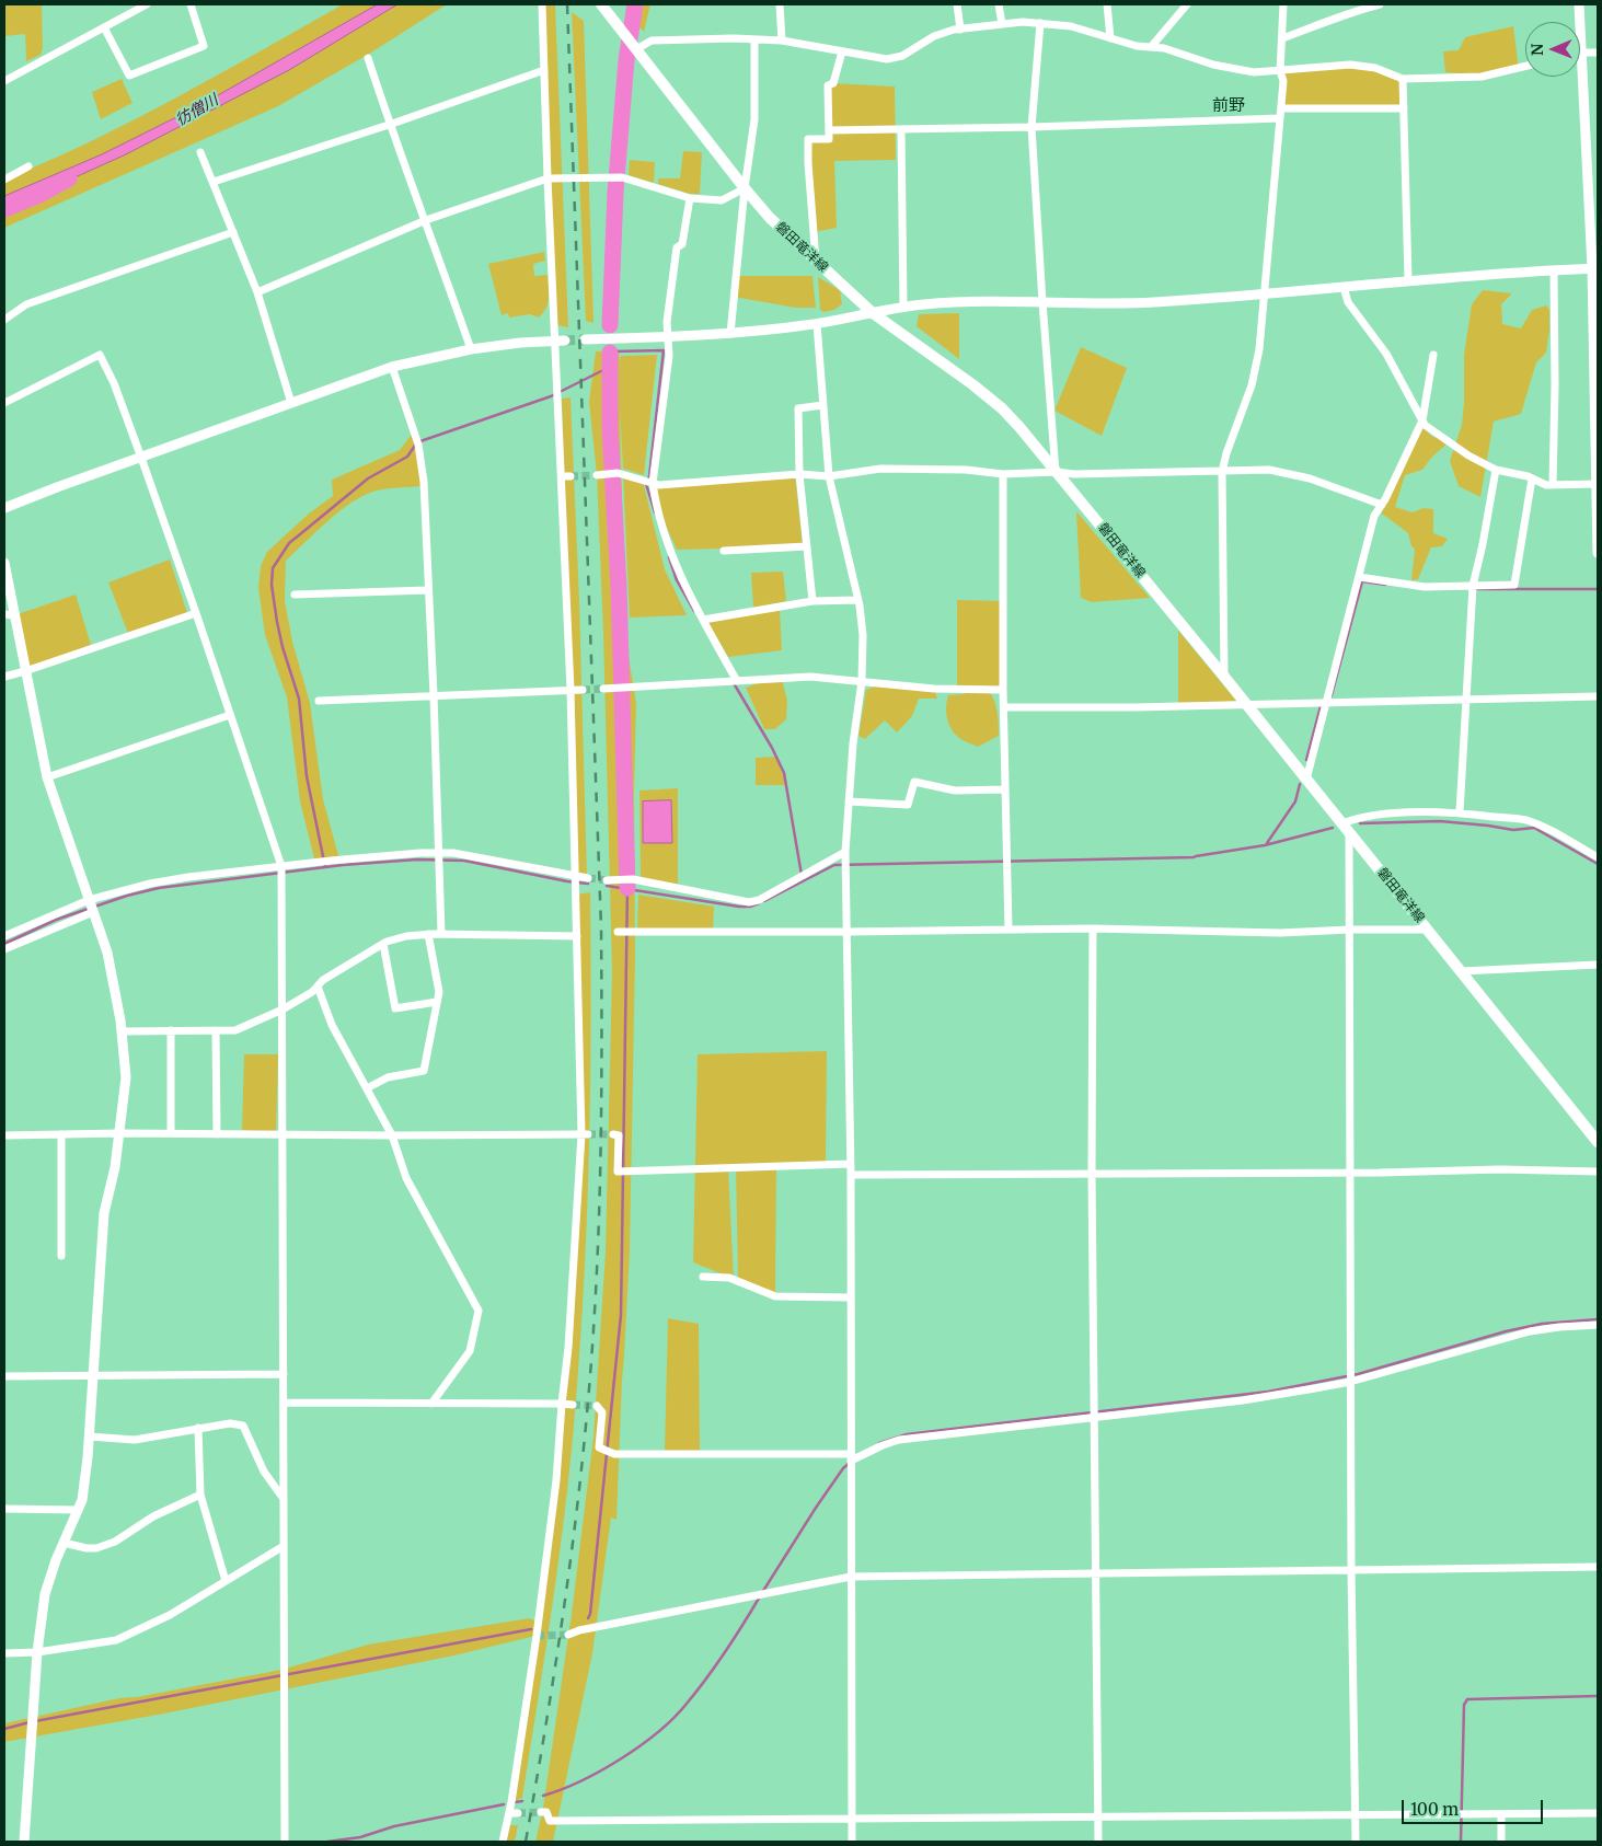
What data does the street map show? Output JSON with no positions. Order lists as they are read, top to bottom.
{
  "streets": {
    "main road": ["磐田竜洋線"]
  },
  "districts": ["前野"],
  "water": ["彷僧川"],
  "scale_bar": "100 m",
  "north": "left"
}
